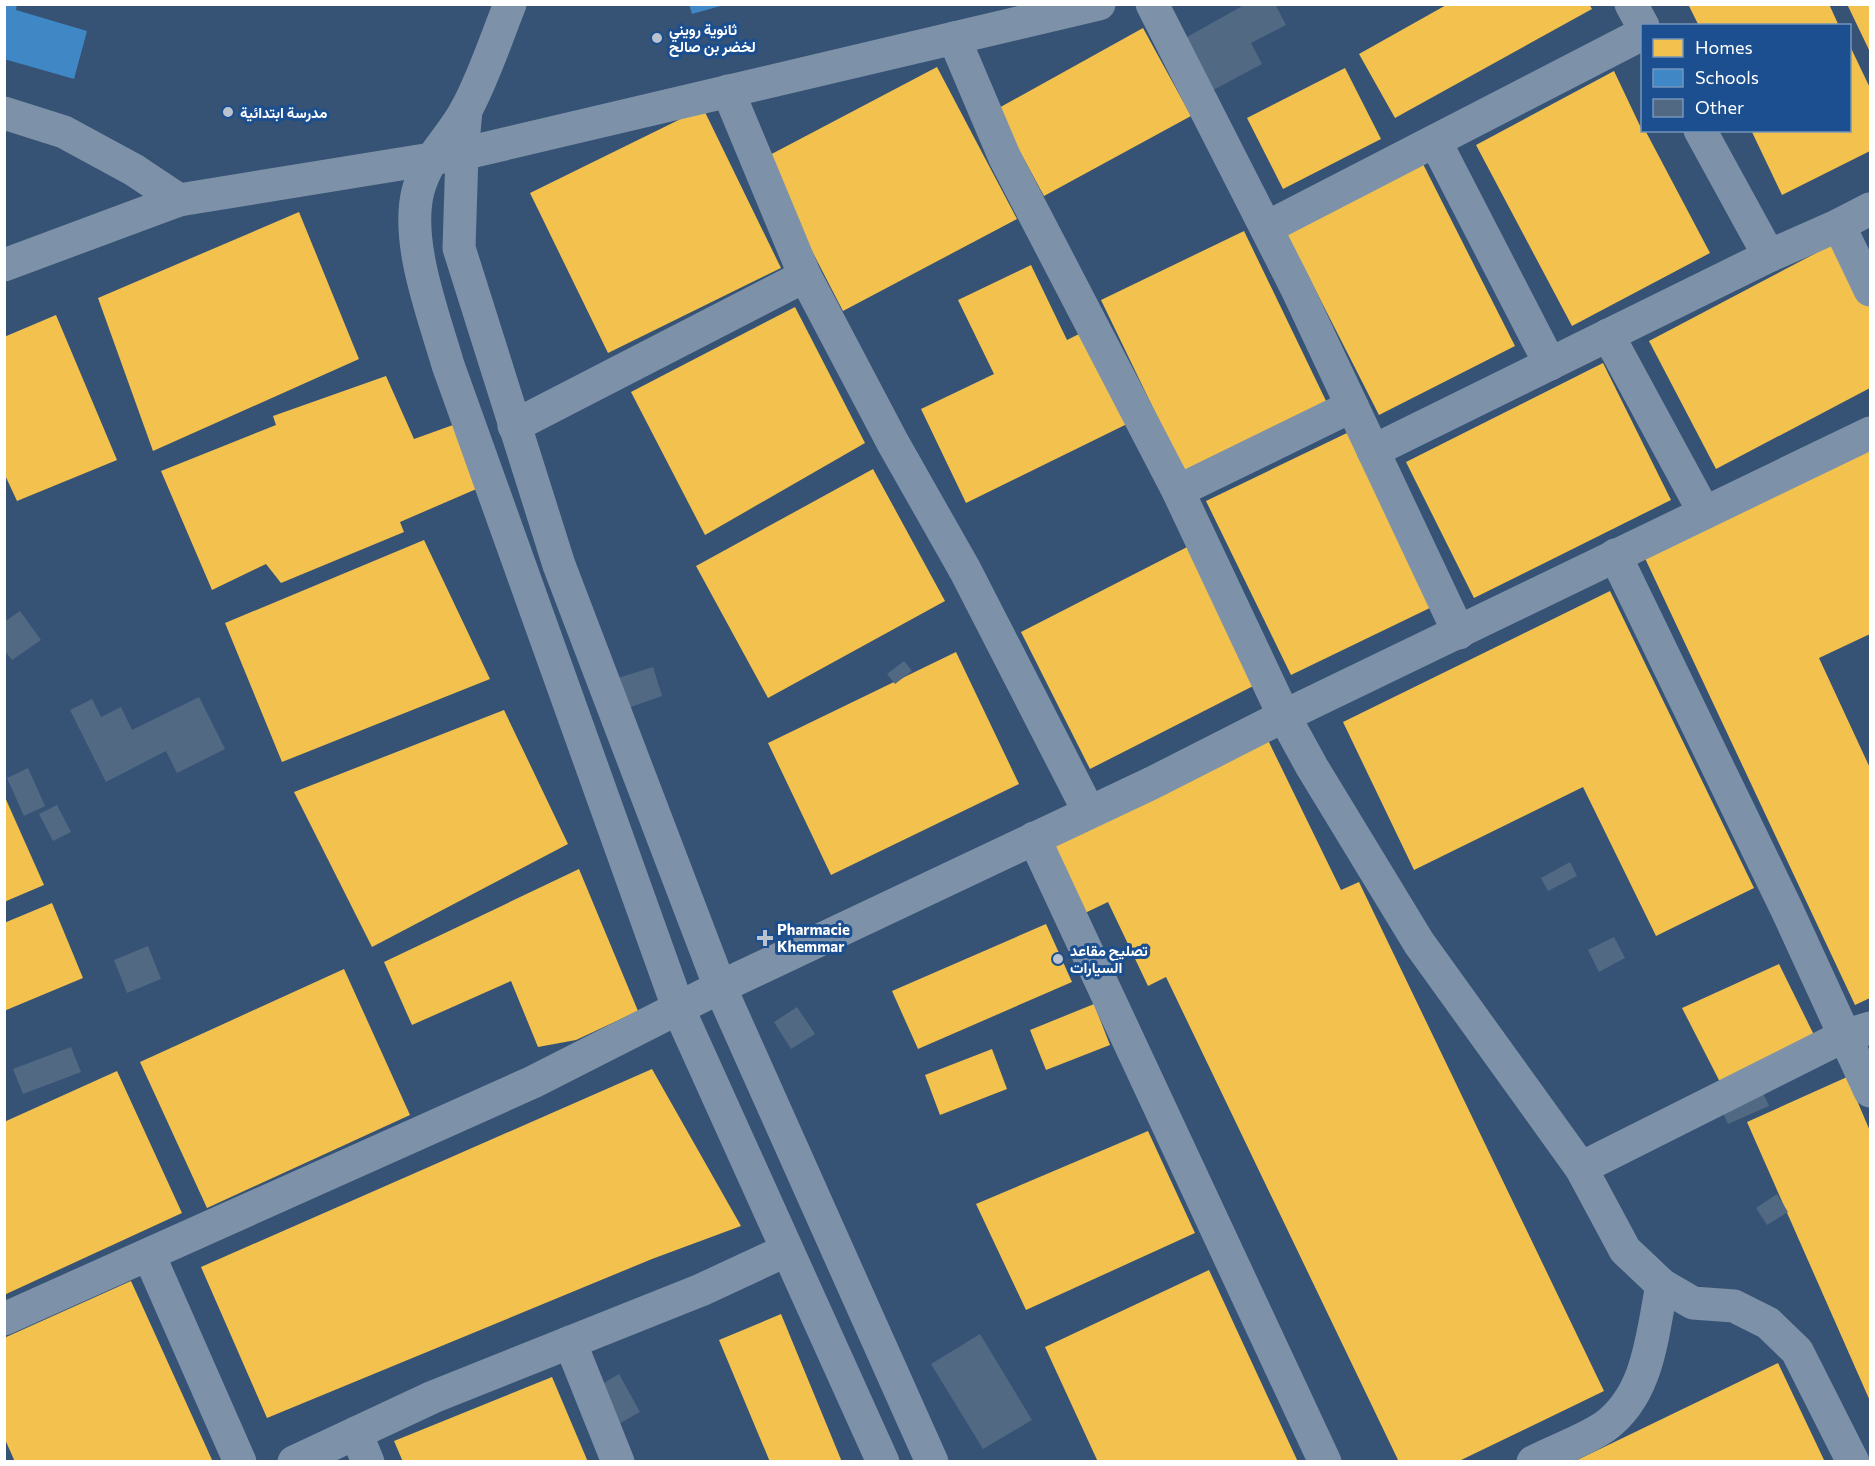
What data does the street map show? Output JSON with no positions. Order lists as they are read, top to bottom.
{
  "places": {
    "other": ["ثانوية رويني لخضر بن صالح", "مدرسة ابتدائية", "تصليح مقاعد السيارات"],
    "health": ["Pharmacie Khemmar"]
  },
  "legend": ["Homes", "Schools", "Other"]
}
